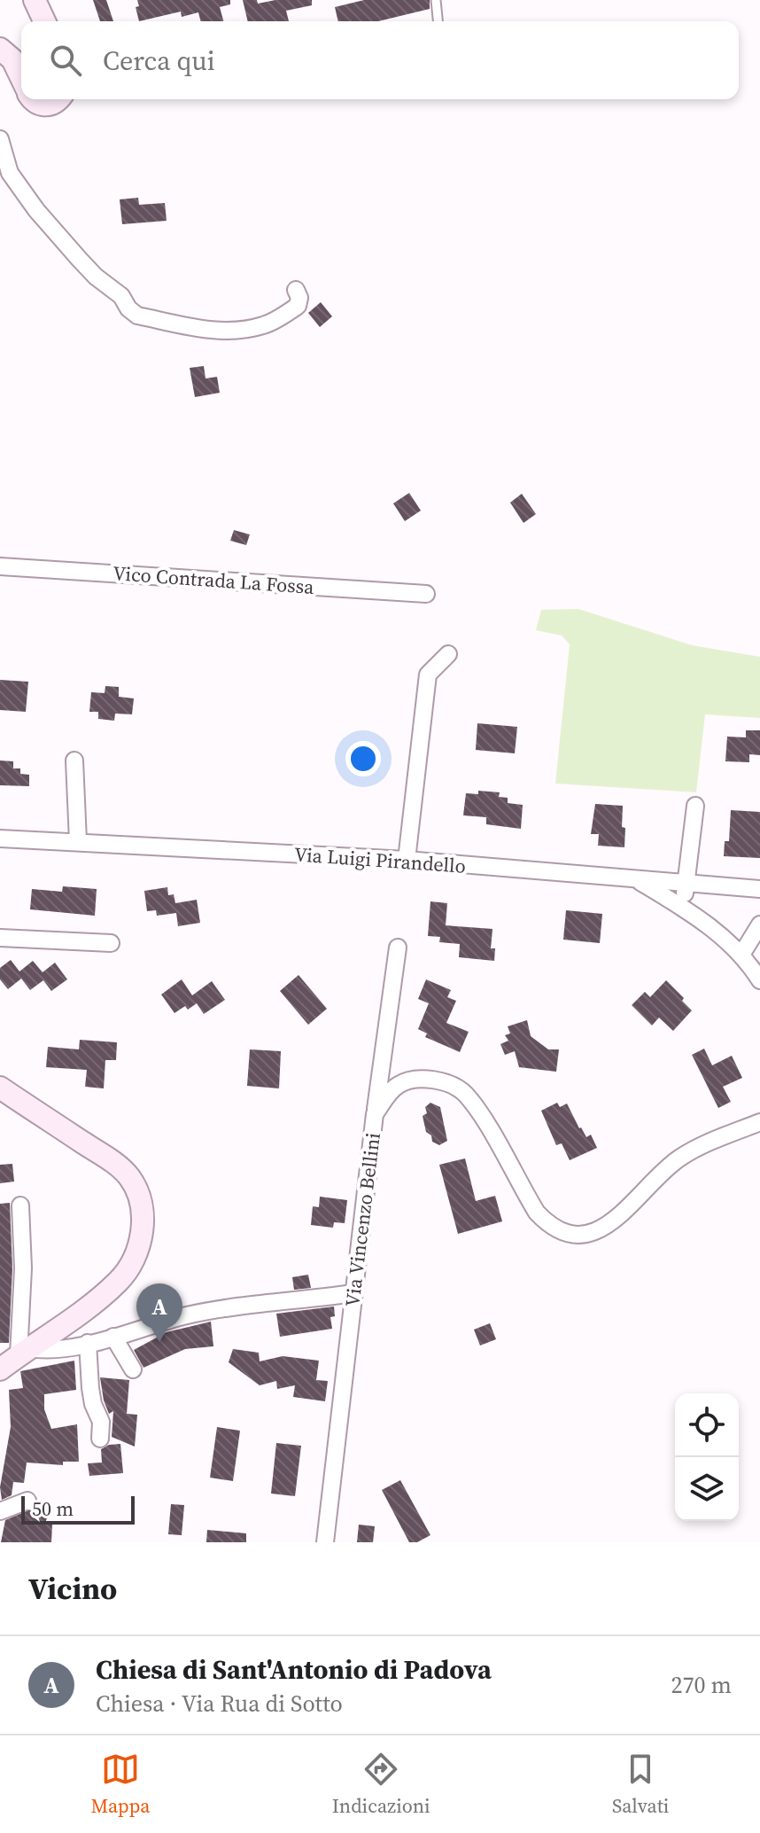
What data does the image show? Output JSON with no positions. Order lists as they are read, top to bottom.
{
  "streets": {
    "street": ["Vico Contrada La Fossa", "Via Luigi Pirandello", "Via Vincenzo Bellini"]
  },
  "scale_bar": "50 m",
  "page": {
    "search": "Cerca qui",
    "pins": "A",
    "scale": "50 m",
    "heading": "Vicino",
    "list": [
      {
        "mark": "A",
        "name": "Chiesa di Sant'Antonio di Padova",
        "note": "Chiesa · Via Rua di Sotto",
        "value": "270 m"
      }
    ],
    "nav": ["Mappa", "Indicazioni", "Salvati"]
  }
}
